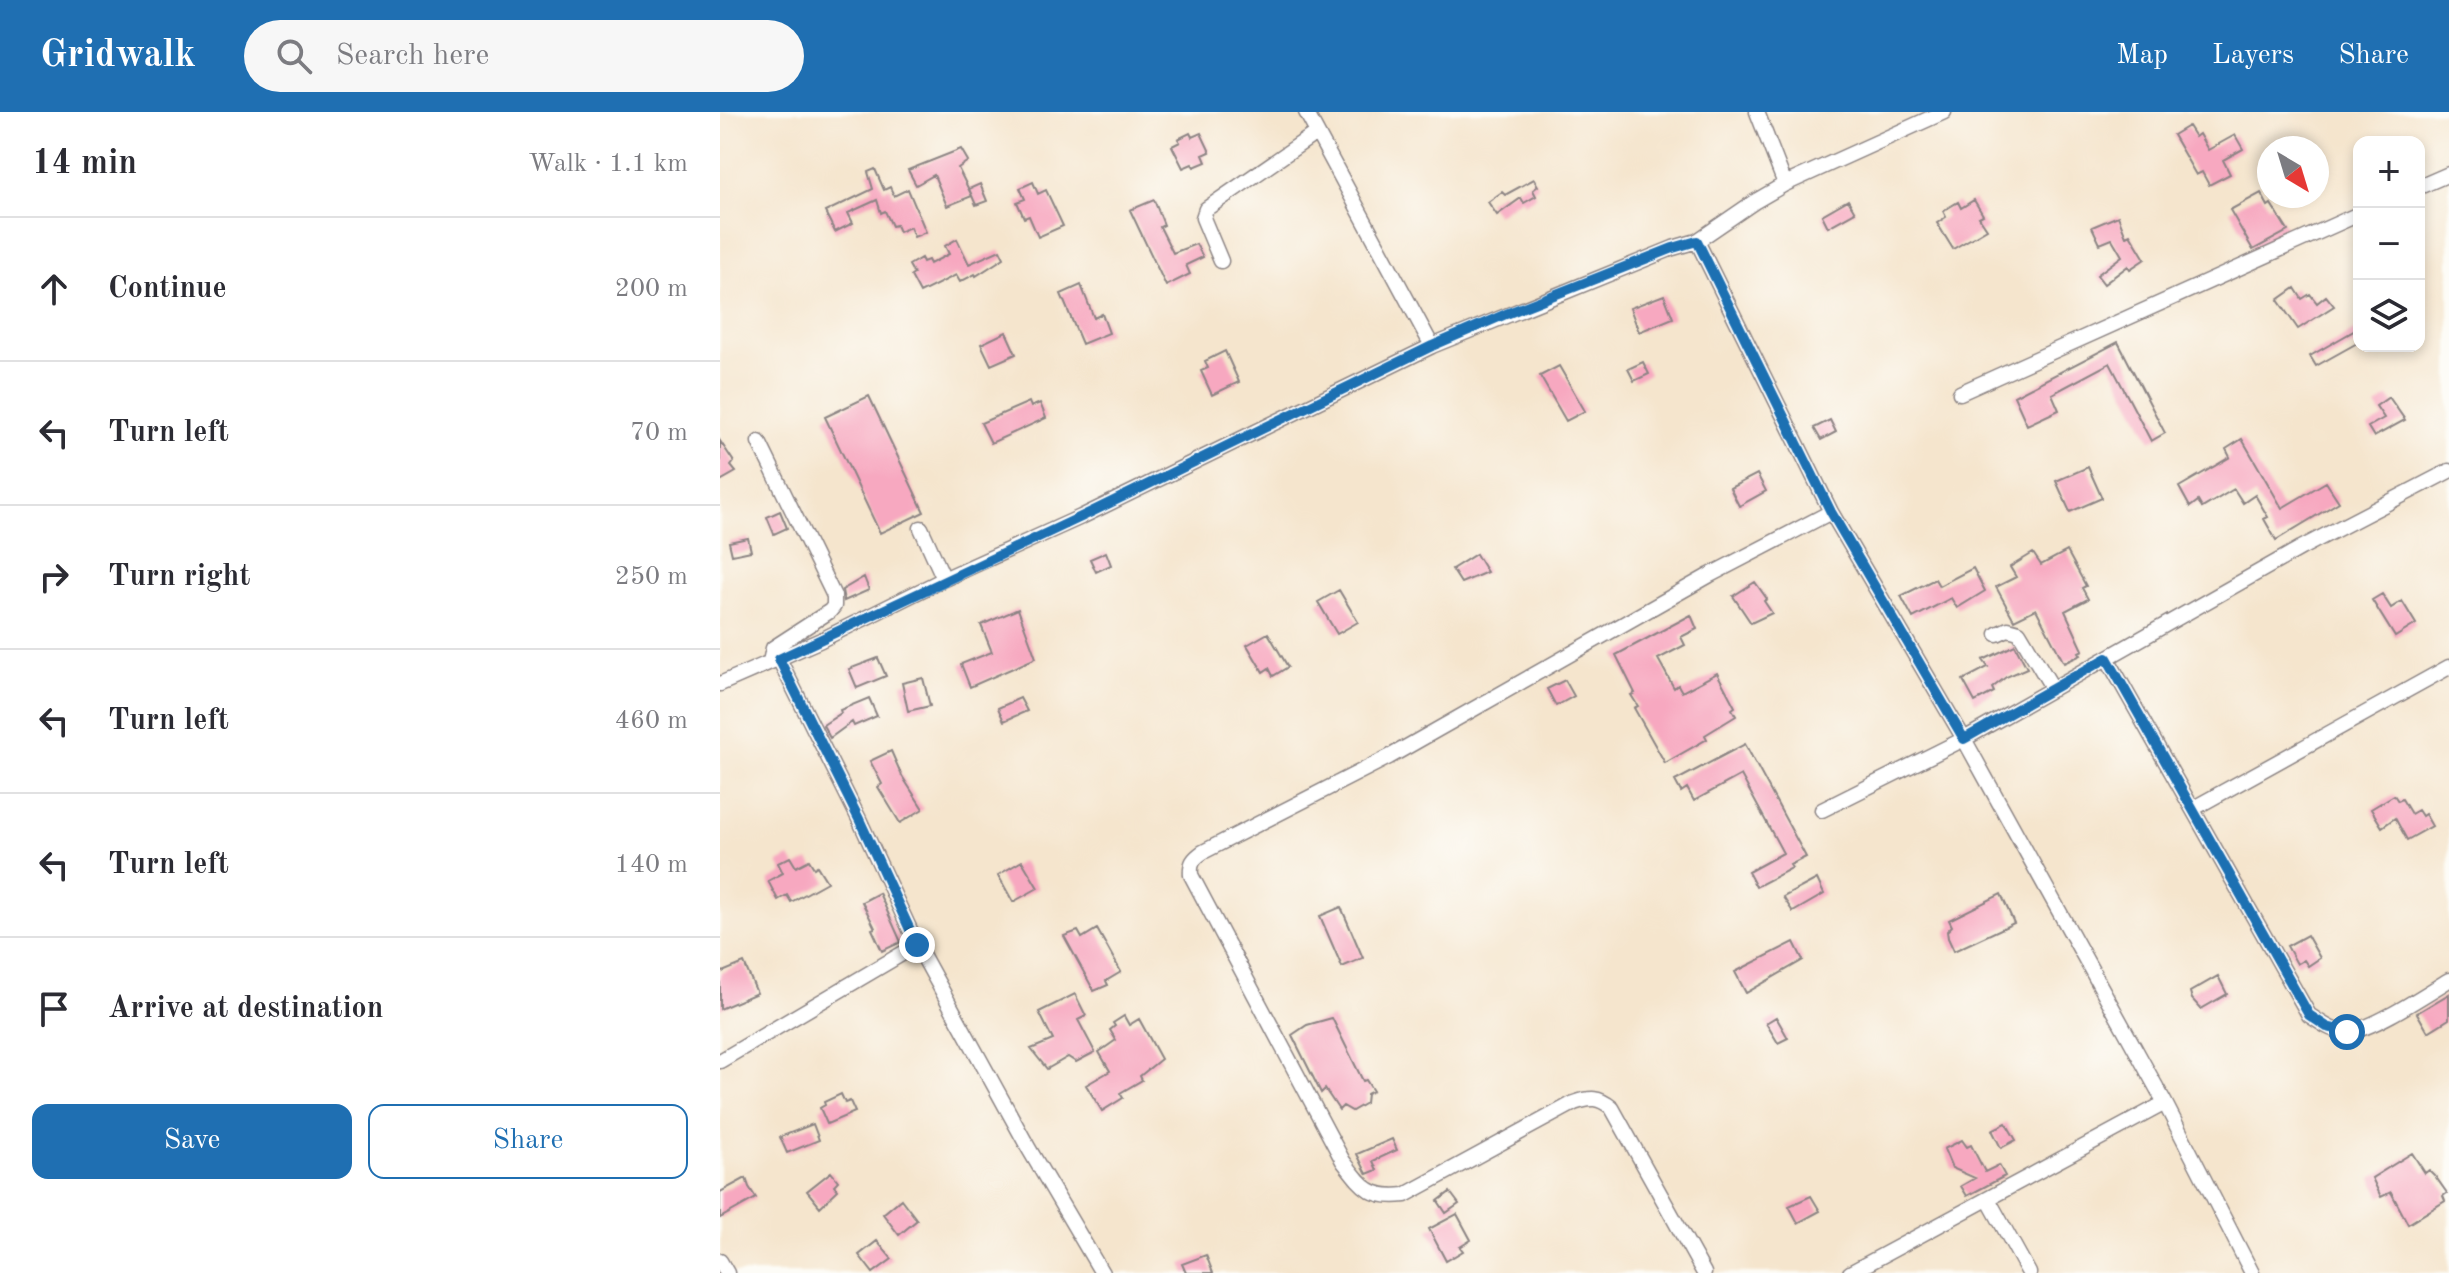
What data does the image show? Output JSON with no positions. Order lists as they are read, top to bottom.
{
  "north": "bottom right",
  "page": {
    "header": "Gridwalk",
    "search": "Search here",
    "nav": ["Map", "Layers", "Share"],
    "heading": ["14 min", "Walk · 1.1 km"],
    "map_buttons": ["+", "−"],
    "list": [
      ["Continue", "200 m"],
      ["Turn left", "70 m"],
      ["Turn right", "250 m"],
      ["Turn left", "460 m"],
      ["Turn left", "140 m"],
      "Arrive at destination"
    ],
    "buttons": ["Save", "Share"]
  }
}
